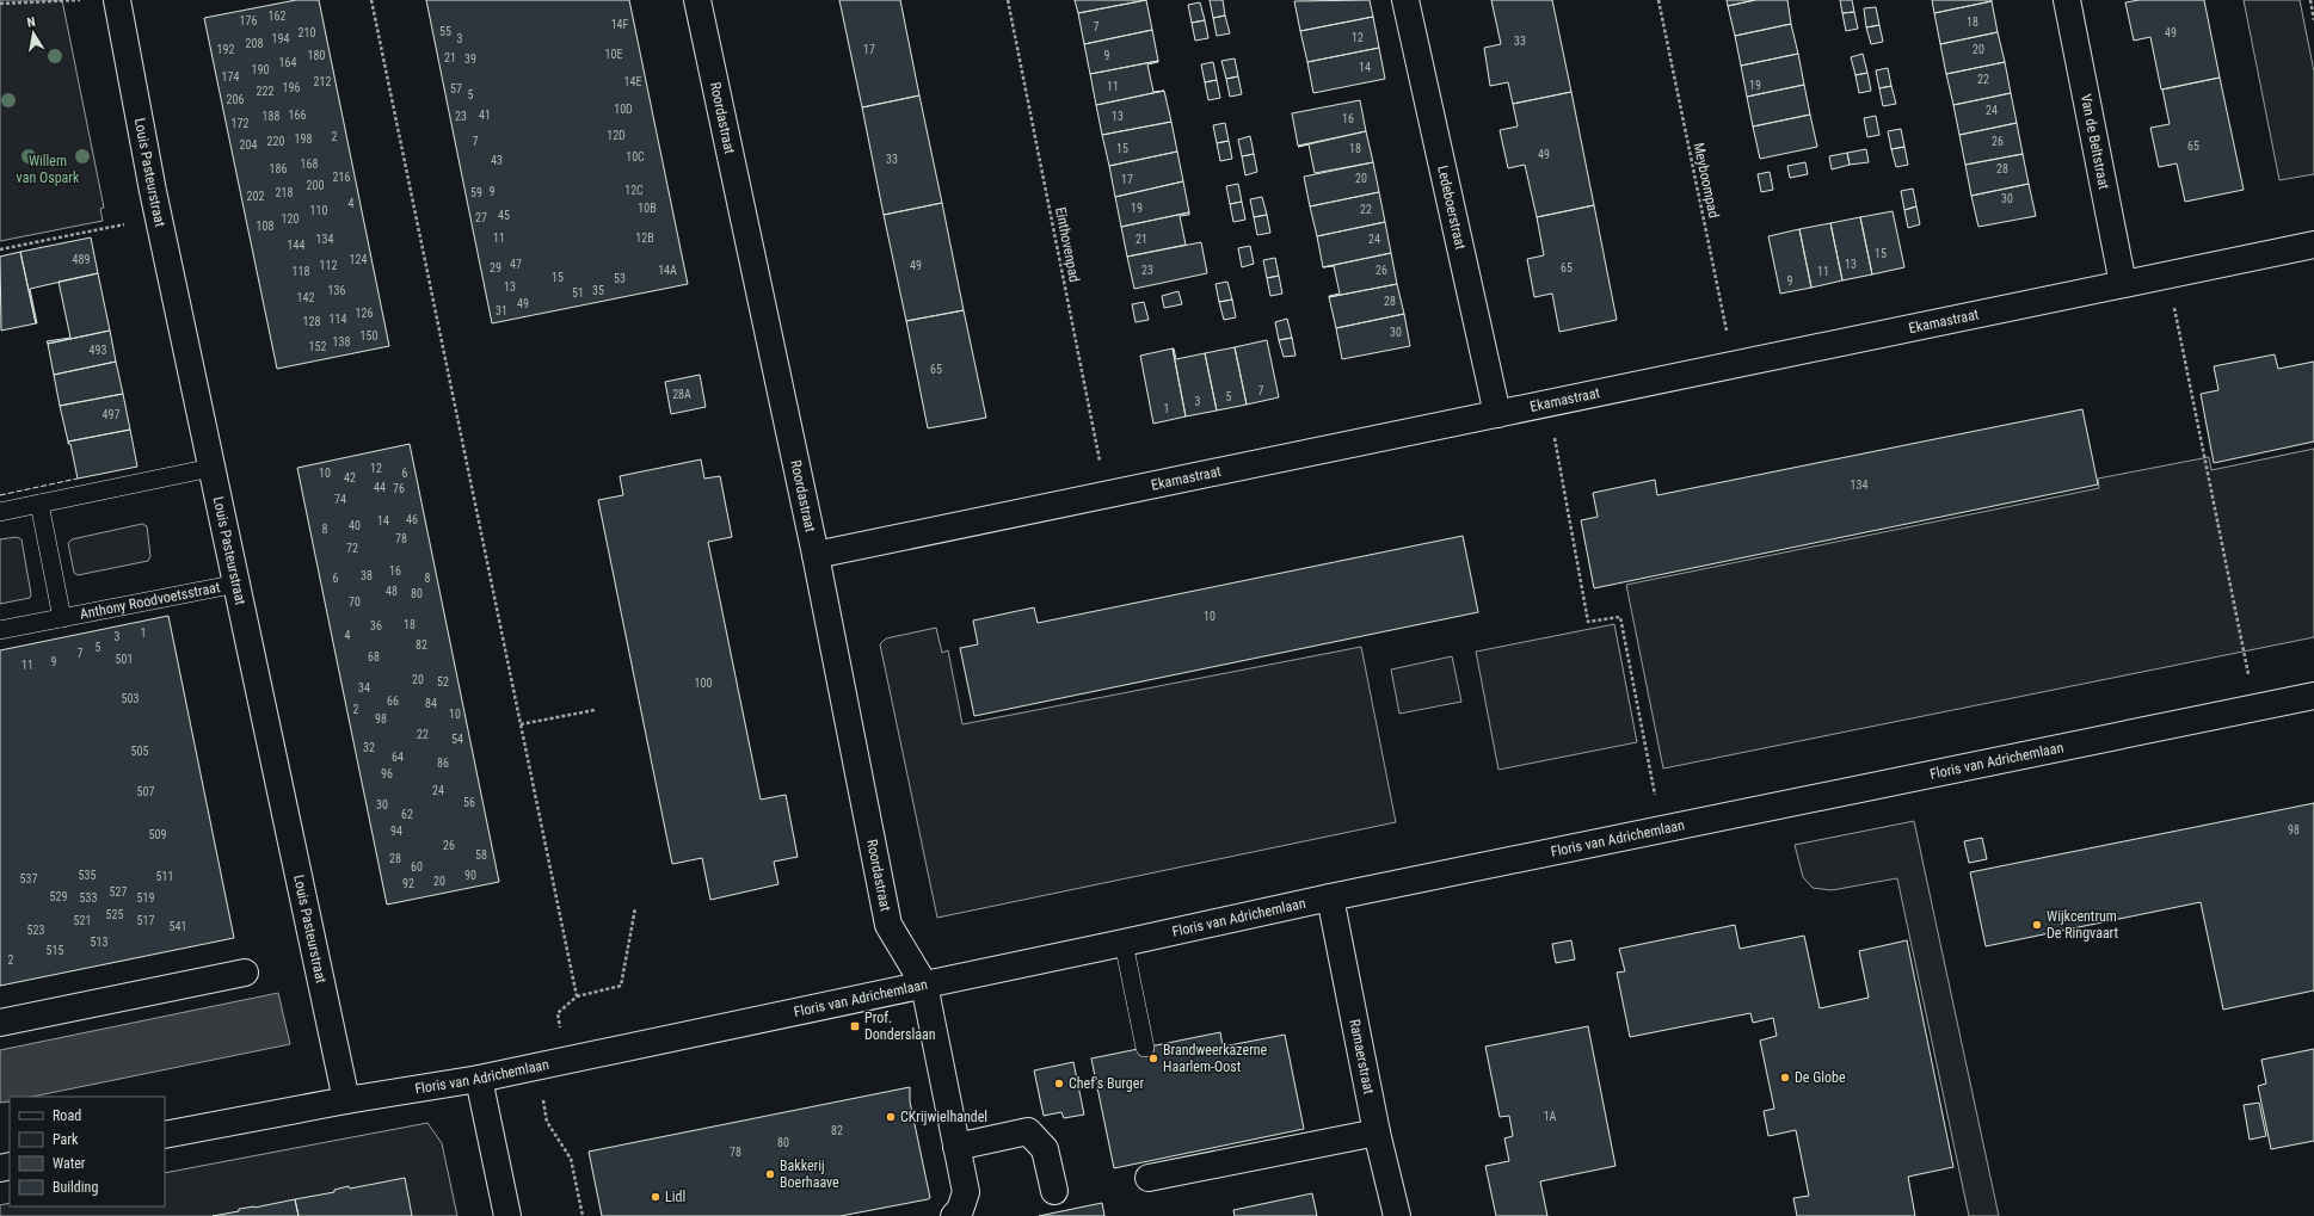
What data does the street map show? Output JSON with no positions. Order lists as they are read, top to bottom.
{
  "streets": {
    "street": [
      "Roordastraat",
      "Van de Beltstraat",
      "Louis Pasteurstraat",
      "Ledeboerstraat",
      "Ekamastraat",
      "Floris van Adrichemlaan",
      "Ramaerstraat"
    ],
    "lane": ["Anthony Roodvoetsstraat"],
    "path": ["Meyboompad", "Einthovenpad"]
  },
  "crossings": [
    ["Roordastraat", "Ekamastraat"],
    ["Roordastraat", "Floris van Adrichemlaan"],
    ["Van de Beltstraat", "Ekamastraat"],
    ["Louis Pasteurstraat", "Anthony Roodvoetsstraat"],
    ["Louis Pasteurstraat", "Floris van Adrichemlaan"],
    ["Meyboompad", "Ekamastraat"],
    ["Ledeboerstraat", "Ekamastraat"],
    ["Einthovenpad", "Ekamastraat"],
    ["Floris van Adrichemlaan", "Ramaerstraat"]
  ],
  "parks": ["Willem van Ospark"],
  "places": {
    "other": [
      "Wijkcentrum De Ringvaart",
      "Brandweerkazerne Haarlem-Oost",
      "De Globe",
      "Chef's Burger",
      "CKrijwielhandel",
      "Bakkerij Boerhaave",
      "Lidl"
    ],
    "transit": ["Prof. Donderslaan"]
  },
  "house_numbers": [
    "162",
    "176",
    "18",
    "14F",
    "7",
    "55",
    "210",
    "49",
    "12",
    "194",
    "3",
    "33",
    "208",
    "192",
    "17",
    "20",
    "10E",
    "180",
    "9",
    "21",
    "39",
    "164",
    "14",
    "190",
    "174",
    "22",
    "212",
    "14E",
    "19",
    "11",
    "196",
    "57",
    "222",
    "5",
    "206",
    "10D",
    "24",
    "166",
    "41",
    "188",
    "23",
    "13",
    "16",
    "172",
    "12D",
    "2",
    "198",
    "220",
    "7",
    "26",
    "204",
    "65",
    "15",
    "18",
    "49",
    "10C",
    "33",
    "43",
    "168",
    "186",
    "28",
    "216",
    "20",
    "17",
    "200",
    "12C",
    "9",
    "218",
    "59",
    "202",
    "30",
    "4",
    "10B",
    "19",
    "22",
    "110",
    "45",
    "27",
    "120",
    "108",
    "11",
    "12B",
    "134",
    "21",
    "24",
    "144",
    "15",
    "489",
    "124",
    "47",
    "13",
    "112",
    "49",
    "29",
    "65",
    "14A",
    "23",
    "26",
    "118",
    "11",
    "15",
    "53",
    "9",
    "13",
    "136",
    "35",
    "51",
    "142",
    "28",
    "49",
    "31",
    "126",
    "114",
    "128",
    "30",
    "150",
    "138",
    "152",
    "493",
    "65",
    "7",
    "28A",
    "5",
    "3",
    "1",
    "497",
    "12",
    "10",
    "6",
    "42",
    "134",
    "44",
    "76",
    "74",
    "46",
    "14",
    "40",
    "8",
    "78",
    "72",
    "16",
    "38",
    "6",
    "8",
    "48",
    "80",
    "70",
    "10",
    "18",
    "36",
    "1",
    "4",
    "3",
    "82",
    "5",
    "7",
    "68",
    "501",
    "9",
    "11",
    "20",
    "52",
    "100",
    "34",
    "503",
    "66",
    "84",
    "2",
    "10",
    "98",
    "22",
    "54",
    "32",
    "505",
    "64",
    "86",
    "96",
    "24",
    "507",
    "56",
    "30",
    "62",
    "98",
    "94",
    "509",
    "26",
    "58",
    "28",
    "60",
    "535",
    "90",
    "511",
    "537",
    "20",
    "92",
    "527",
    "529",
    "533",
    "519",
    "525",
    "521",
    "517",
    "541",
    "523",
    "513",
    "515",
    "2",
    "1A",
    "82",
    "80",
    "78"
  ],
  "legend": [
    "Road",
    "Park",
    "Water",
    "Building"
  ],
  "north": "top"
}
